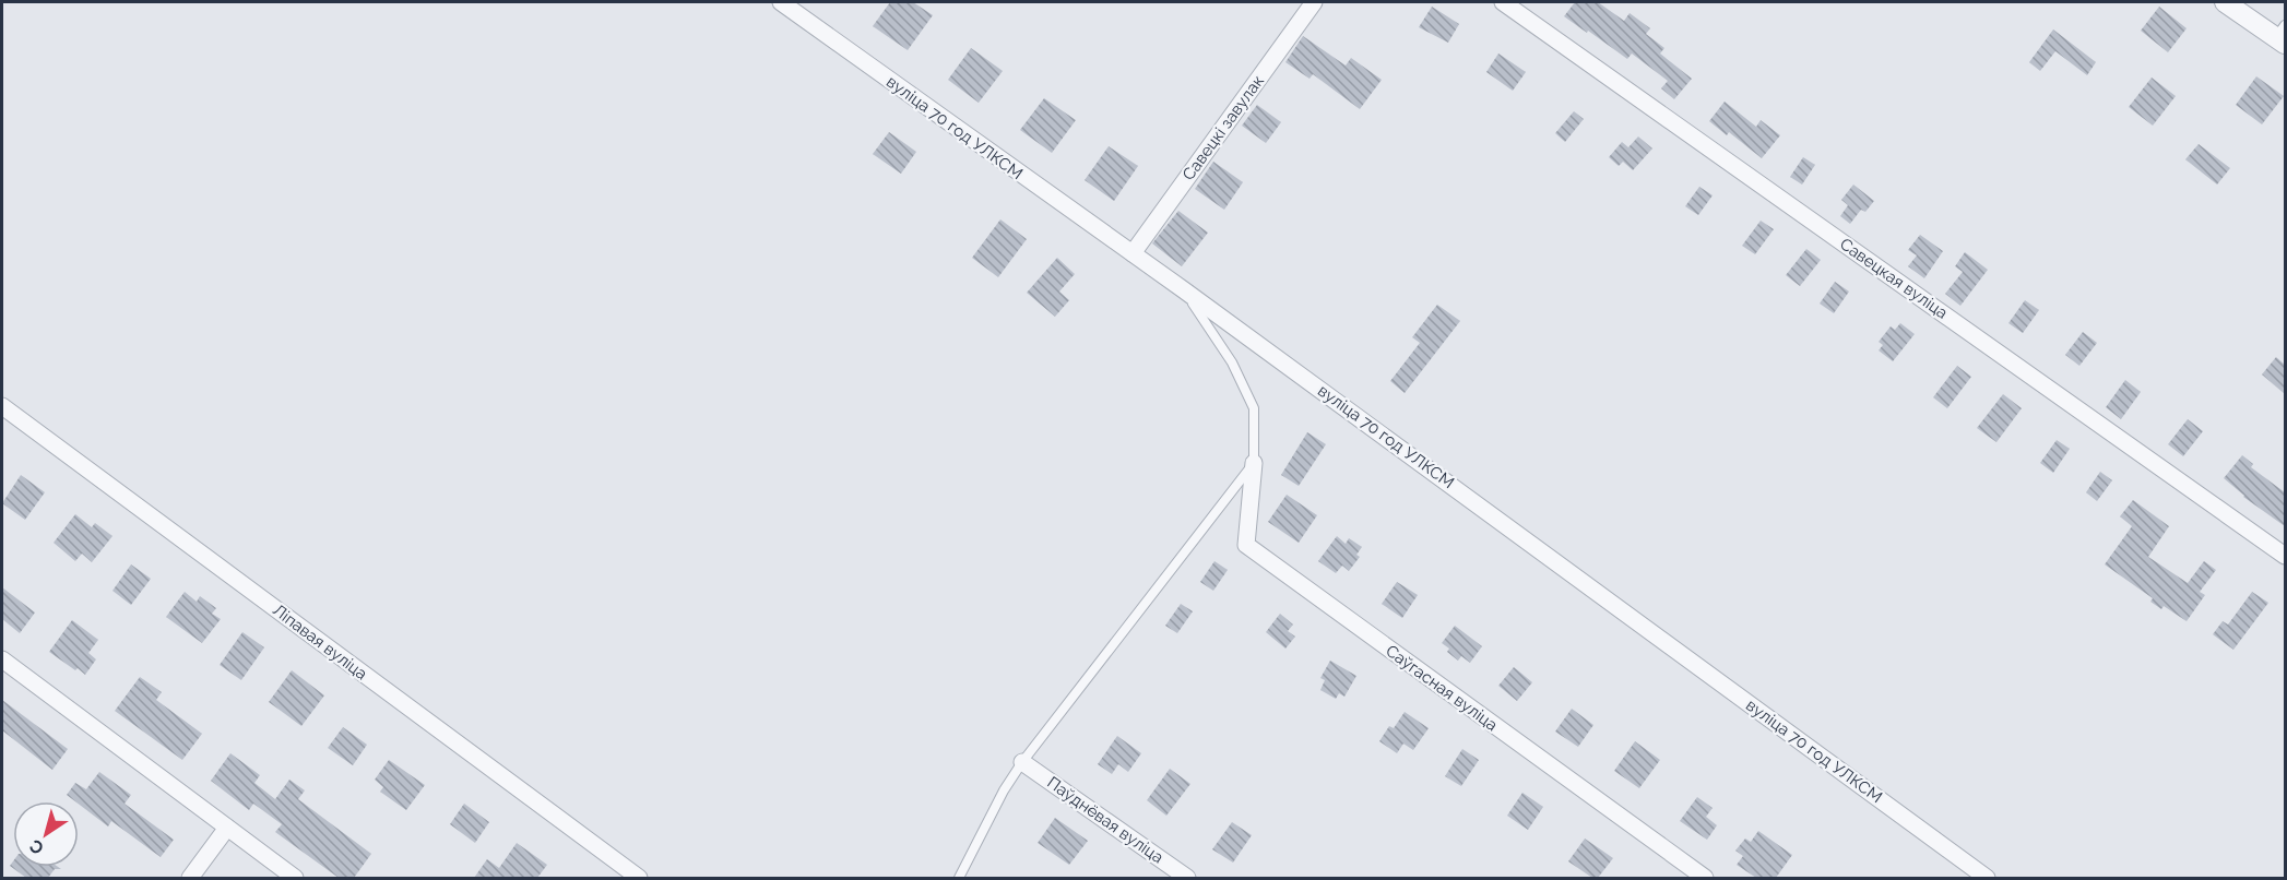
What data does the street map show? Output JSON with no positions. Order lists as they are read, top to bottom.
{
  "streets": {
    "street": [
      "вуліца 70 год УЛКСМ",
      "Савецкі завулак",
      "Савецкая вуліца",
      "Ліпавая вуліца",
      "Саўгасная вуліца",
      "Паўднёвая вуліца"
    ]
  },
  "crossings": [
    ["вуліца 70 год УЛКСМ", "Савецкі завулак"]
  ],
  "north": "bottom left"
}
